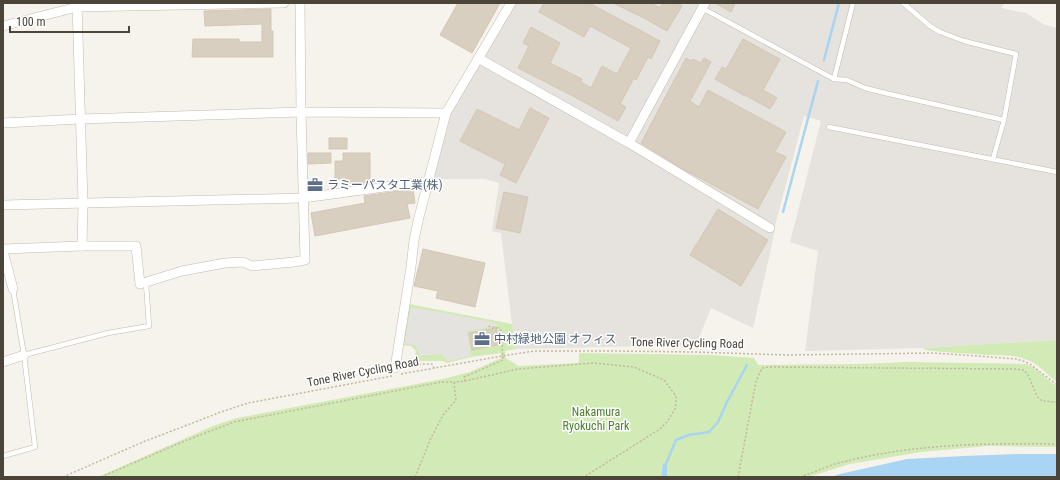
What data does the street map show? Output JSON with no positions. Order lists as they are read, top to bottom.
{
  "streets": {
    "path": ["Tone River Cycling Road"]
  },
  "parks": ["Nakamura Ryokuchi Park"],
  "places": {
    "office": ["ラミーパスタ工業(株)", "中村緑地公園 オフィス"]
  },
  "scale_bar": "100 m"
}
